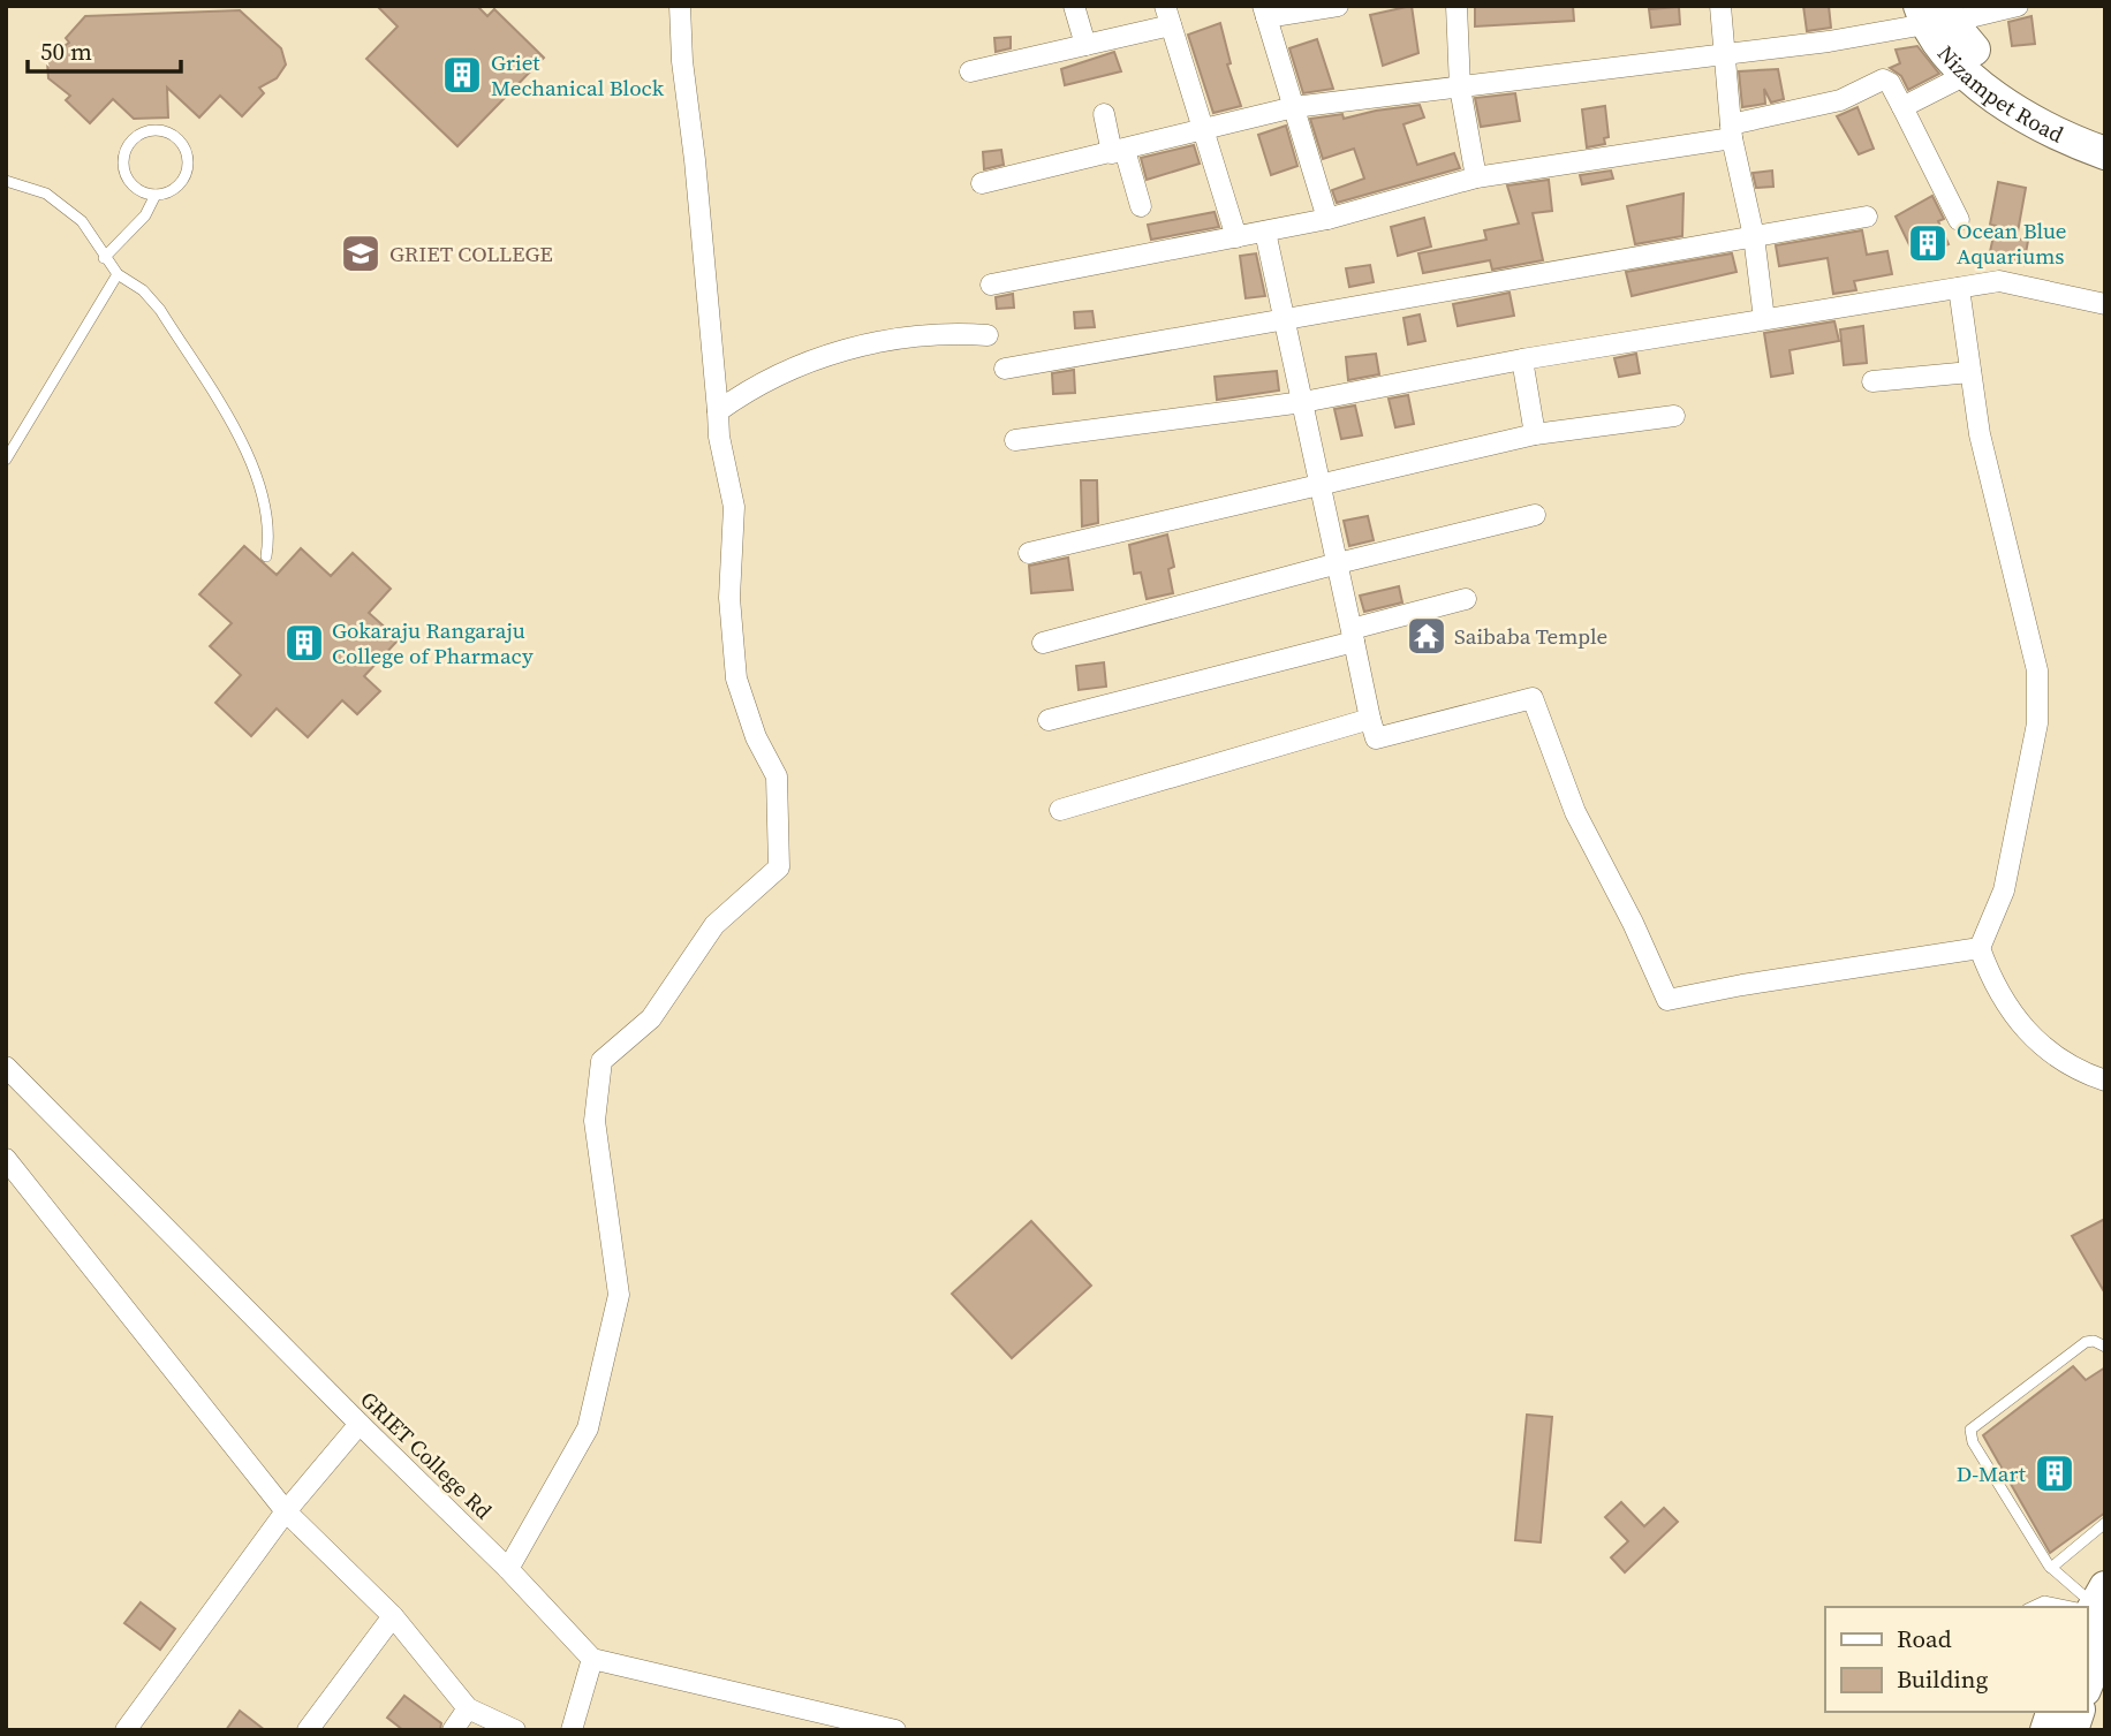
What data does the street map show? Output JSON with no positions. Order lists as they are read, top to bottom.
{
  "streets": {
    "main road": ["Nizampet Road"],
    "street": ["GRIET College Rd"]
  },
  "places": {
    "building": [
      "Griet Mechanical Block",
      "Ocean Blue Aquariums",
      "Gokaraju Rangaraju College of Pharmacy",
      "D-Mart"
    ],
    "school or university": ["GRIET COLLEGE"],
    "temple": ["Saibaba Temple"]
  },
  "legend": ["Road", "Building"],
  "scale_bar": "50 m"
}
